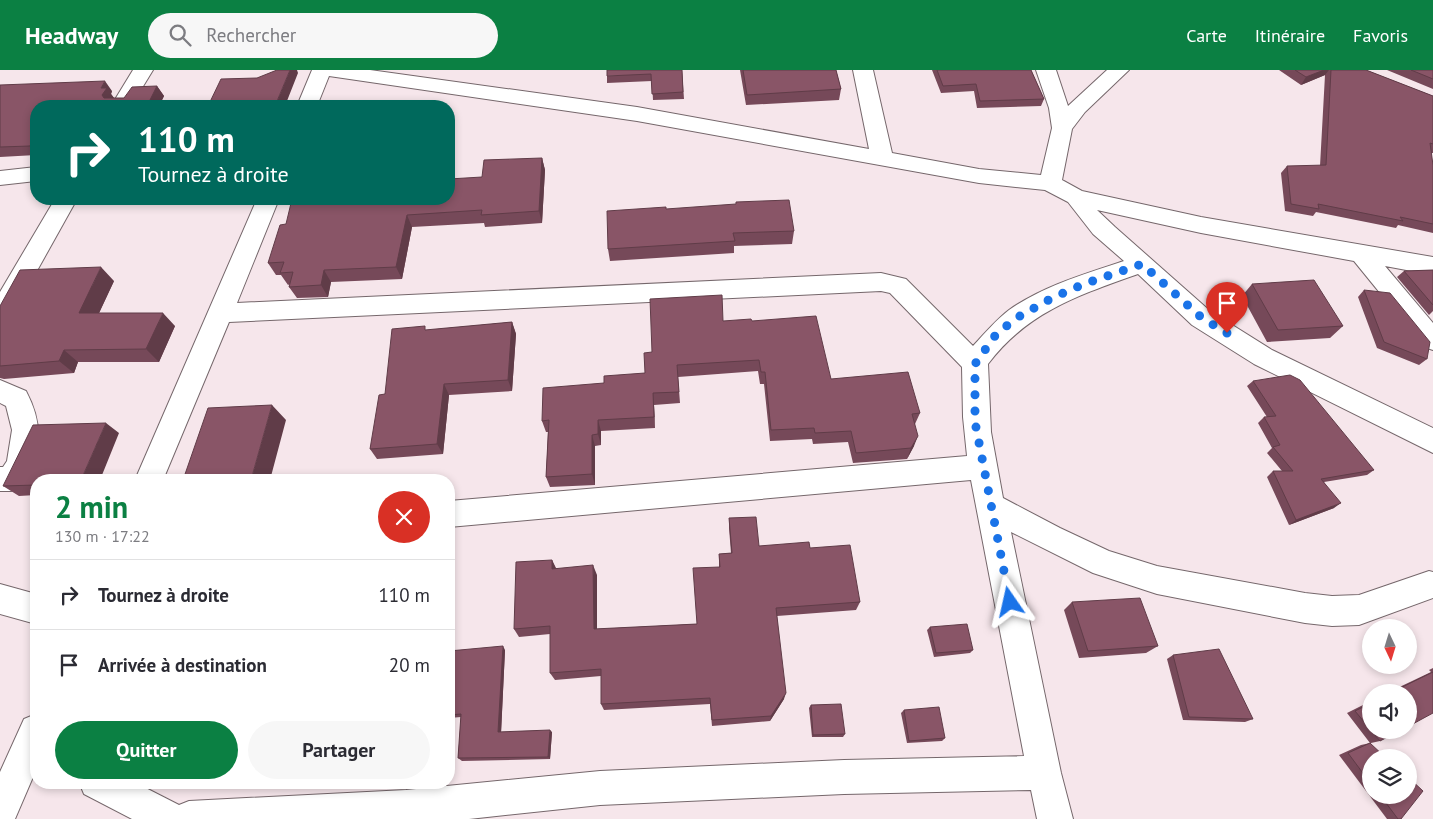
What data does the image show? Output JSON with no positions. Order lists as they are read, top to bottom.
{
  "north": "bottom",
  "page": {
    "header": "Headway",
    "search": "Rechercher",
    "nav": ["Carte", "Itinéraire", "Favoris"],
    "turn": ["110 m", "Tournez à droite"],
    "heading": ["2 min", "130 m · 17:22"],
    "list": [
      {
        "name": "Tournez à droite",
        "value": "110 m"
      },
      {
        "name": "Arrivée à destination",
        "value": "20 m"
      }
    ],
    "buttons": ["Quitter", "Partager"]
  }
}
